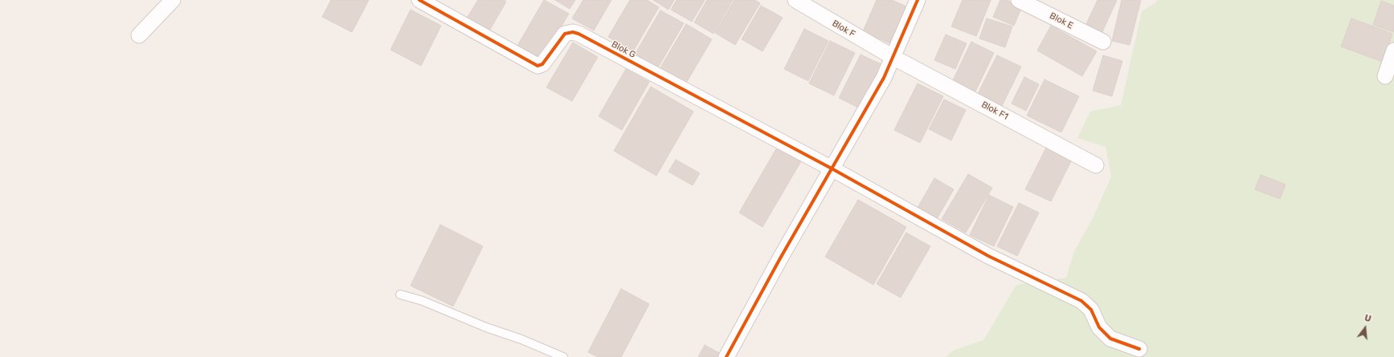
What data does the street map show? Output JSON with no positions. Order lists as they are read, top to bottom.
{
  "streets": {
    "street": [
      "Blok E",
      "Blok F",
      "Blok G",
      "Blok F1"
    ]
  },
  "crossings": [
    ["Blok F", "Blok F1"]
  ],
  "north": "top"
}
